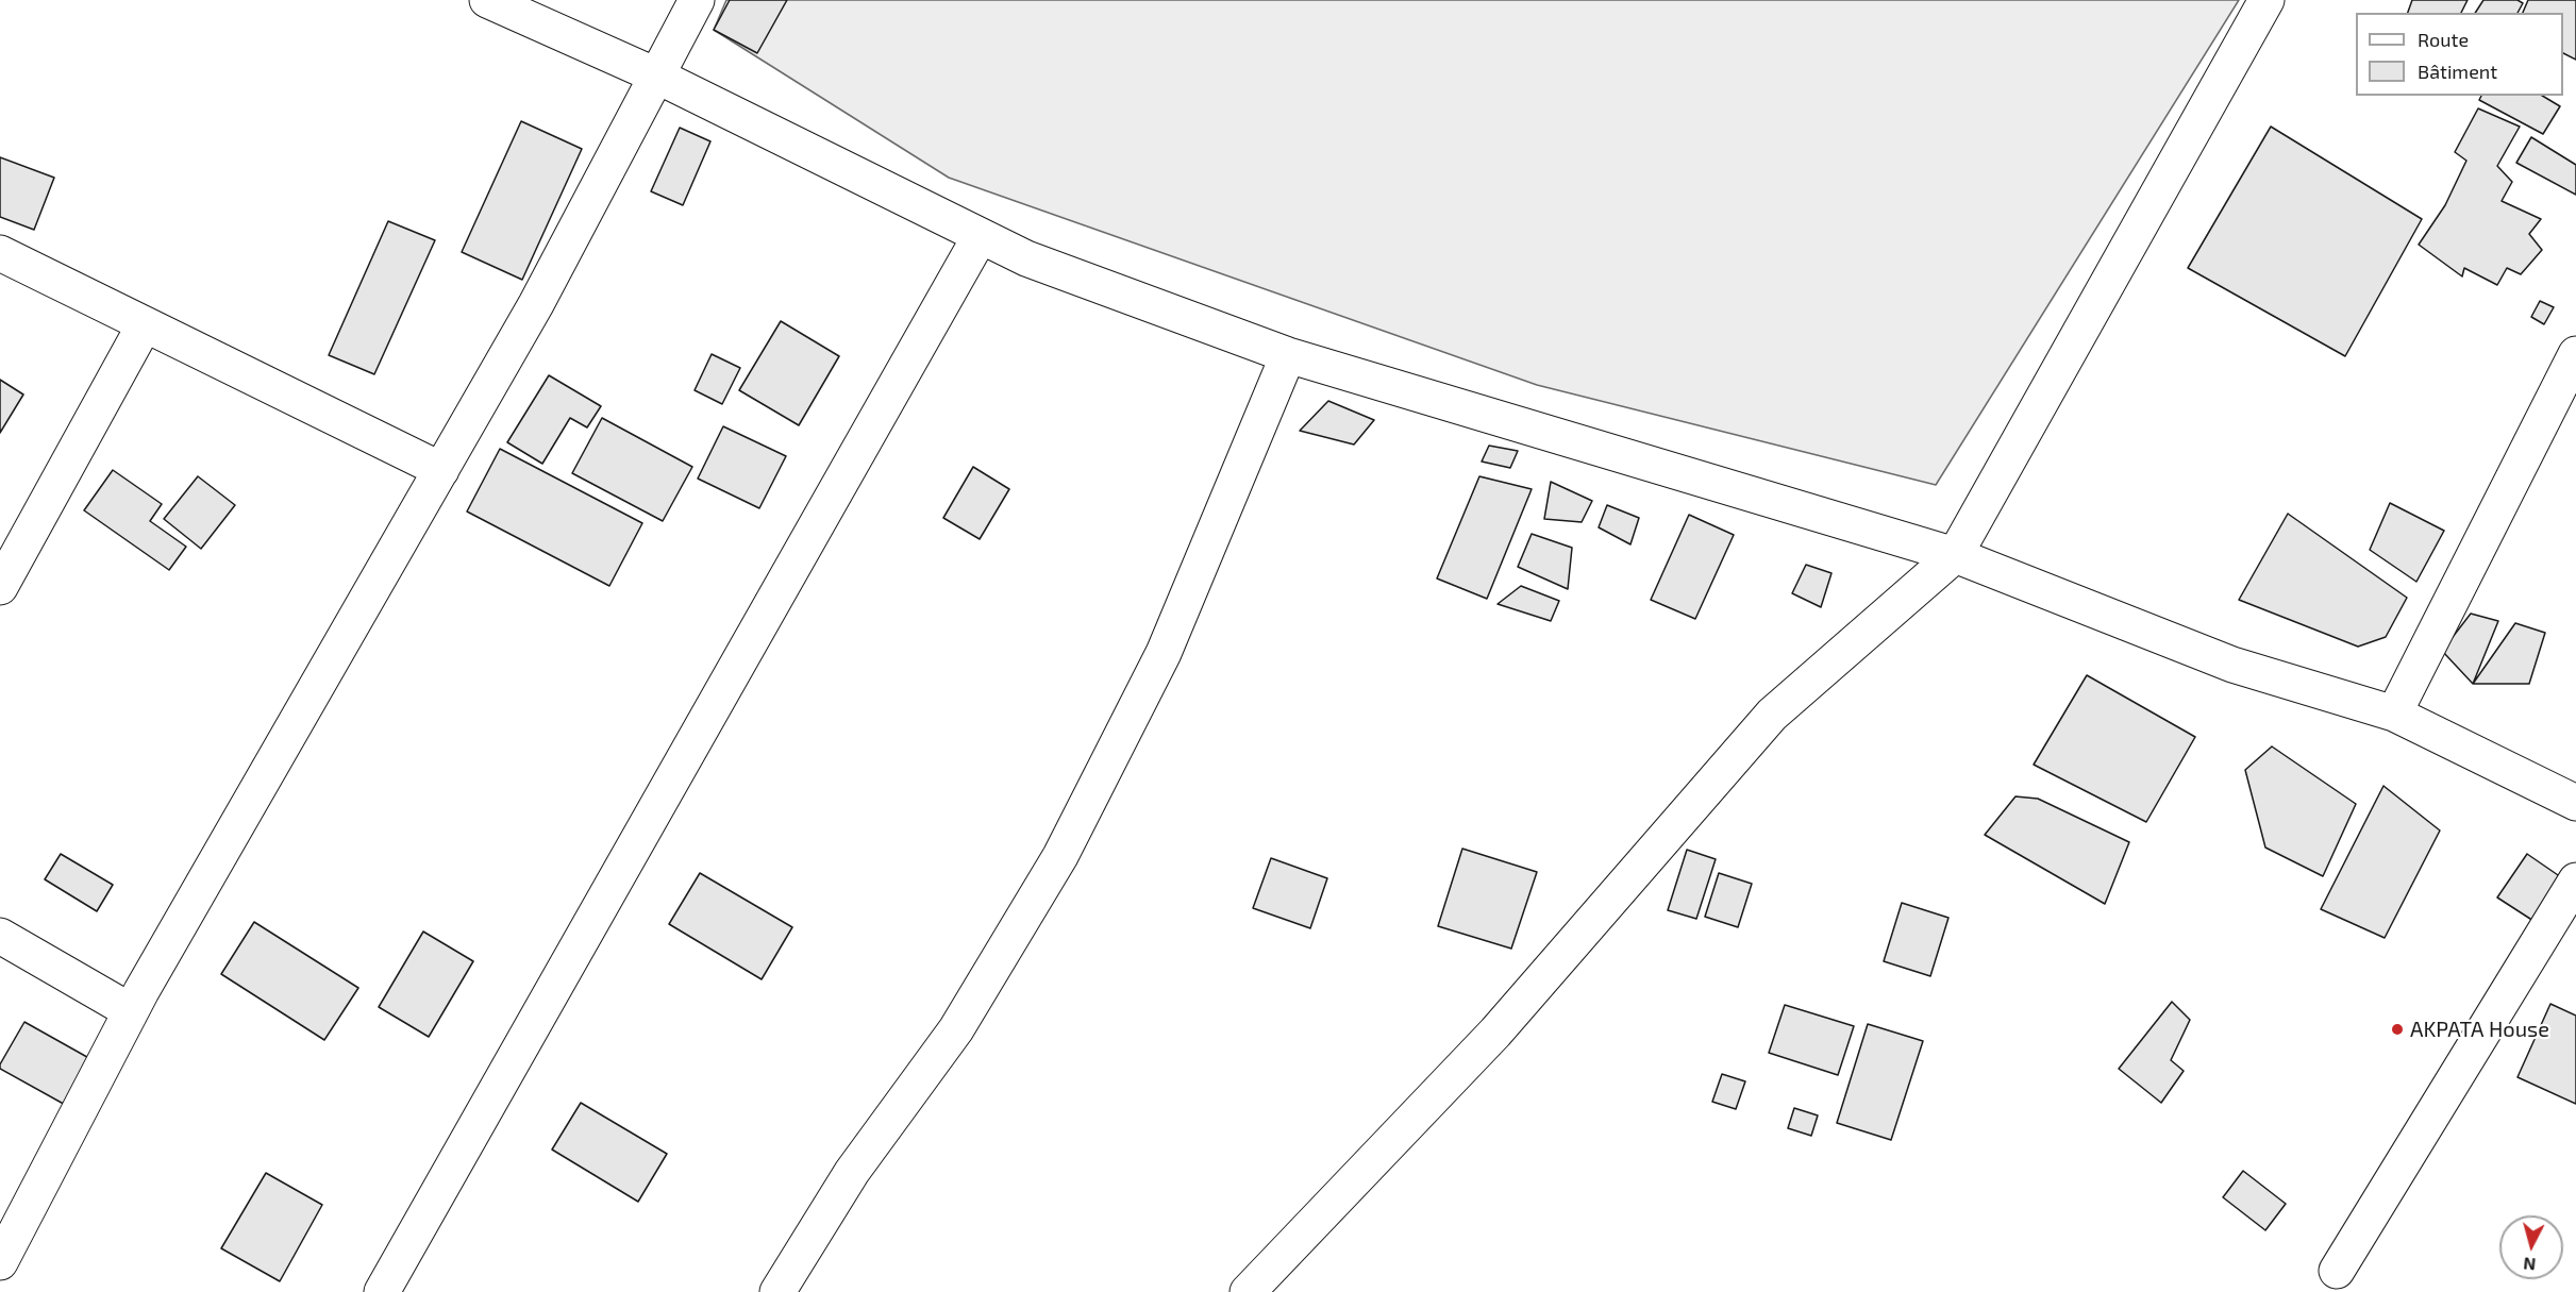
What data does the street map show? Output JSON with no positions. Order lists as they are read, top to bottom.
{
  "places": ["AKPATA House"],
  "legend": ["Route", "Bâtiment"],
  "north": "bottom"
}
